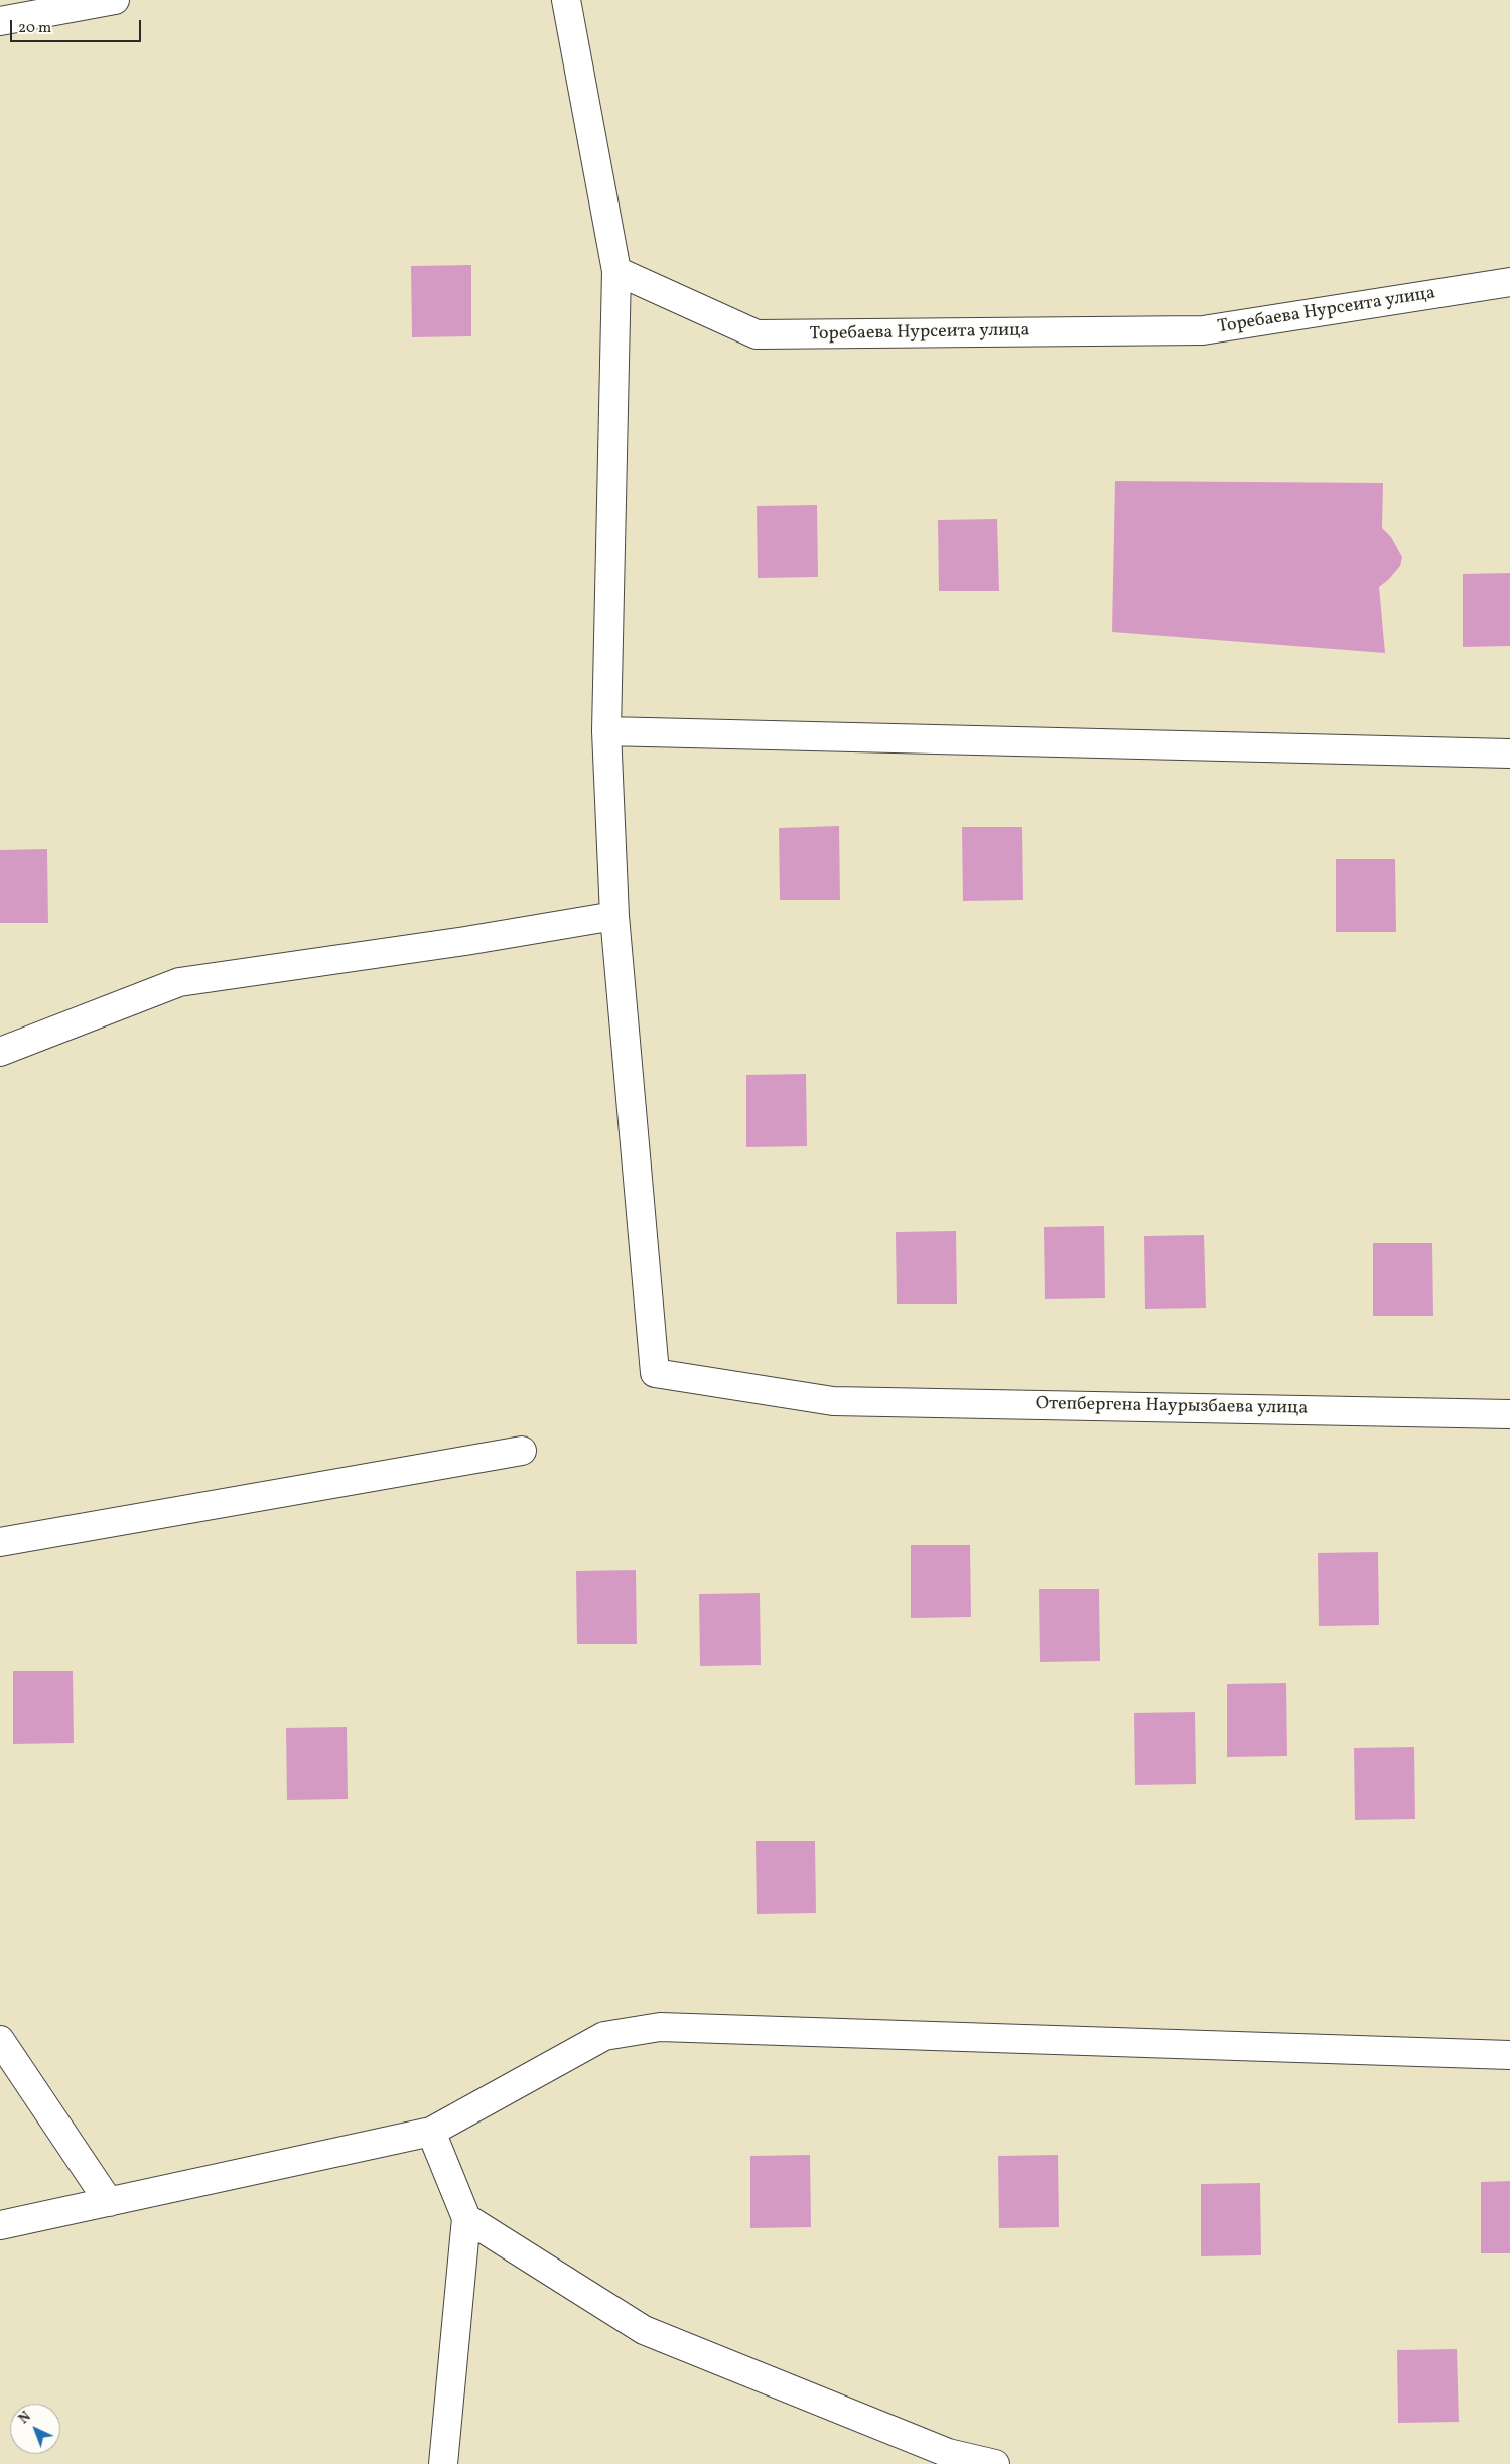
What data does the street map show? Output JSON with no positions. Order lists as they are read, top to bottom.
{
  "streets": {
    "main road": ["Торебаева Нурсеита улица", "Отепбергена Наурызбаева улица"]
  },
  "scale_bar": "20 m",
  "north": "top left"
}
